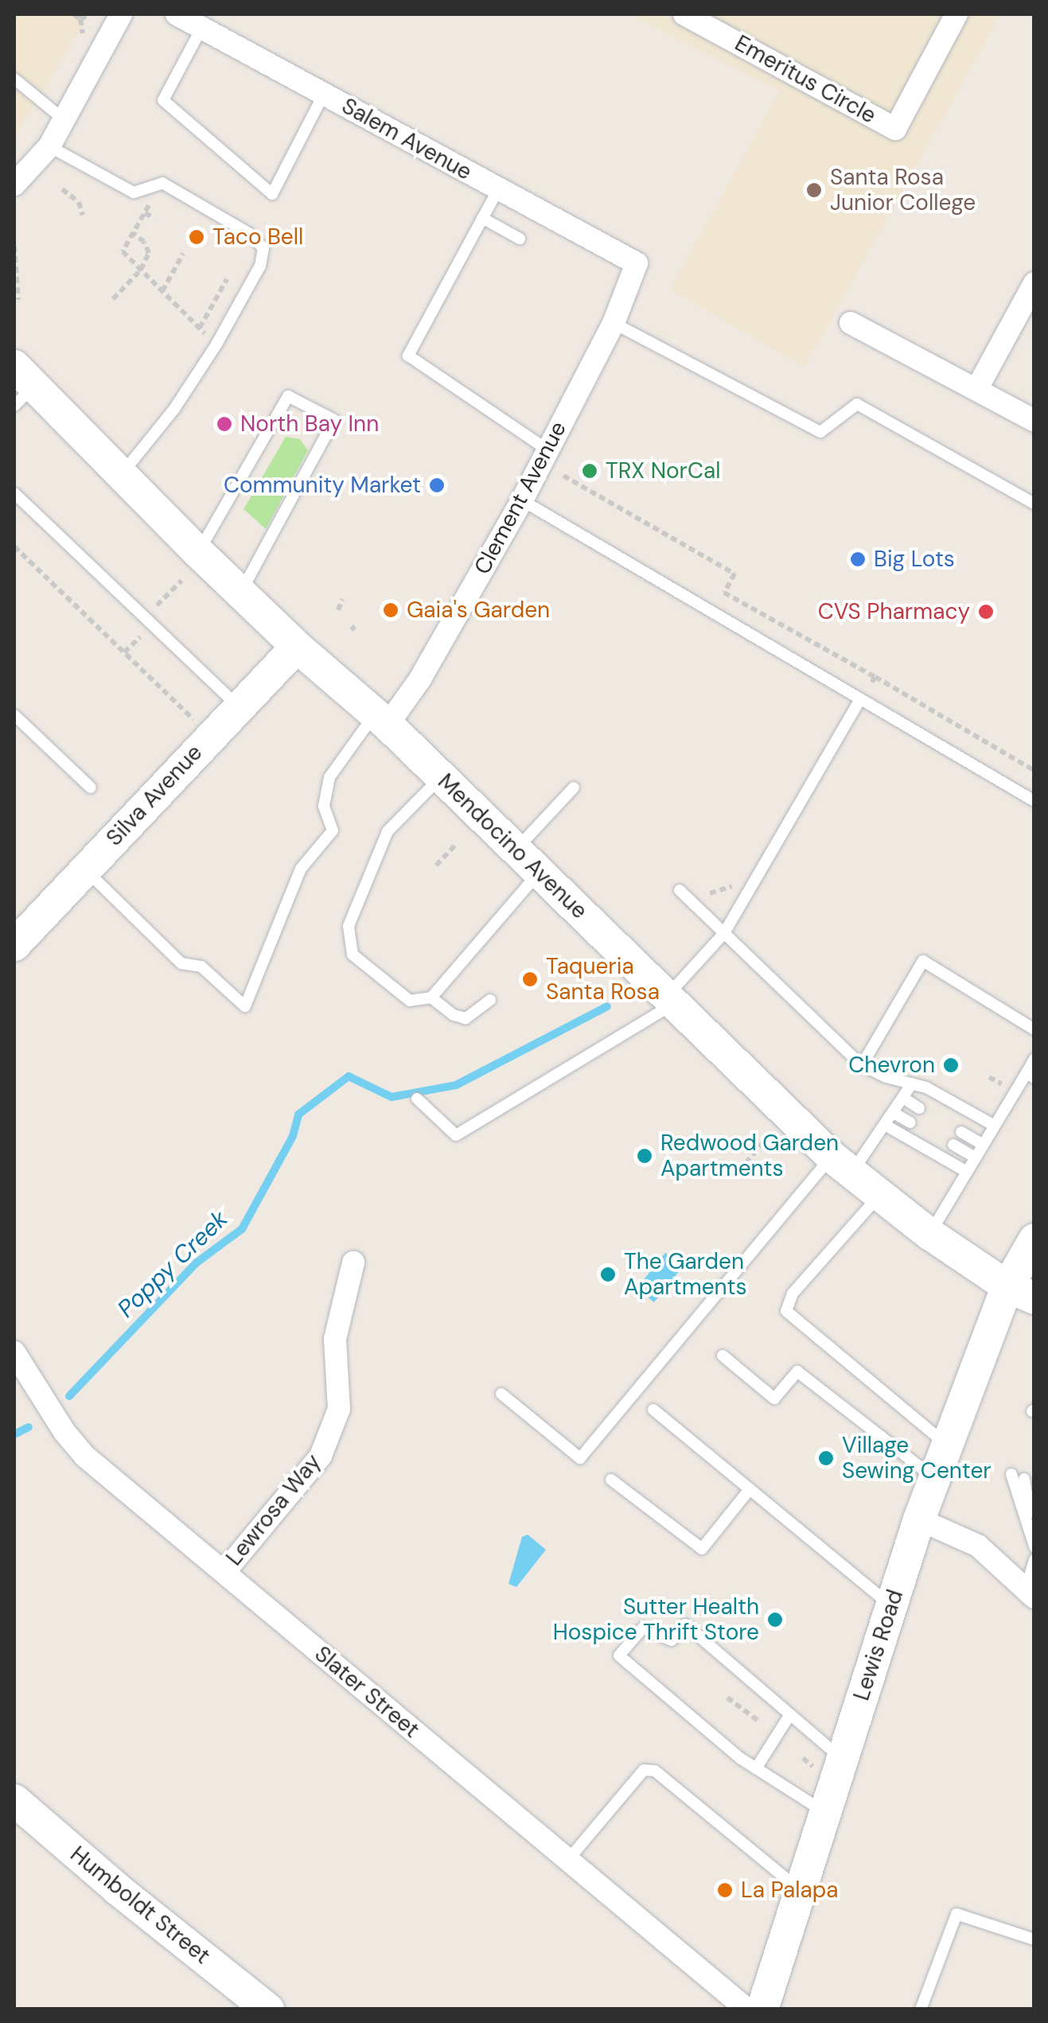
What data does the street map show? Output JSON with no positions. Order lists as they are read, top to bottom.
{
  "streets": {
    "main road": [
      "Silva Avenue",
      "Mendocino Avenue",
      "Lewis Road",
      "Humboldt Street"
    ],
    "street": [
      "Emeritus Circle",
      "Salem Avenue",
      "Clement Avenue",
      "Lewrosa Way",
      "Slater Street"
    ]
  },
  "crossings": [
    ["Salem Avenue", "Clement Avenue"],
    ["Clement Avenue", "Mendocino Avenue"],
    ["Silva Avenue", "Mendocino Avenue"],
    ["Mendocino Avenue", "Lewis Road"],
    ["Lewrosa Way", "Slater Street"]
  ],
  "water": ["Poppy Creek"],
  "places": [
    "Santa Rosa Junior College",
    "Taco Bell",
    "North Bay Inn",
    "TRX NorCal",
    "Community Market",
    "Big Lots",
    "Gaia's Garden",
    "CVS Pharmacy",
    "Taqueria Santa Rosa",
    "Chevron",
    "Redwood Garden Apartments",
    "The Garden Apartments",
    "Village Sewing Center",
    "Sutter Health Hospice Thrift Store",
    "La Palapa"
  ]
}
